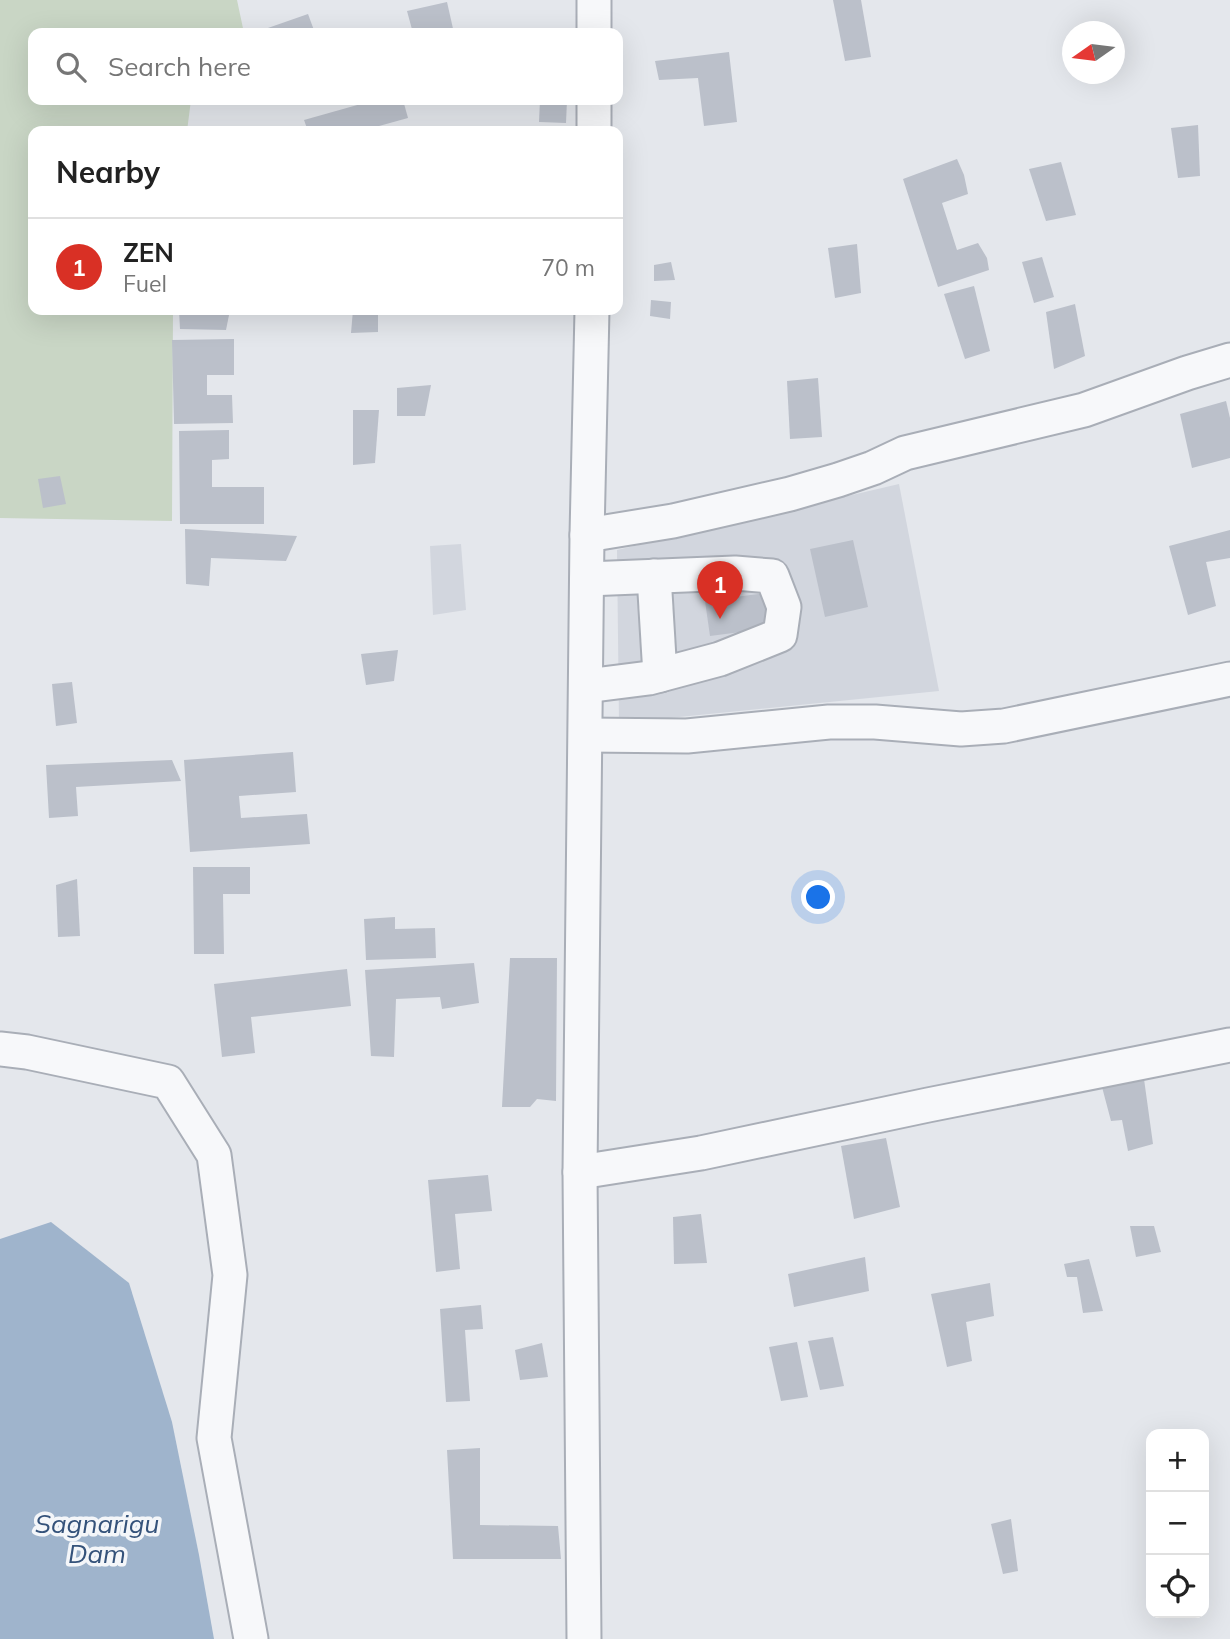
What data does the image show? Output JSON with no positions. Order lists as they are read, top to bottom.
{
  "water": ["Sagnarigu Dam"],
  "north": "left",
  "page": {
    "search": "Search here",
    "heading": "Nearby",
    "list": [
      {
        "mark": "1",
        "name": "ZEN",
        "note": "Fuel",
        "value": "70 m"
      }
    ],
    "pins": "1",
    "map_buttons": ["+", "−"]
  }
}
